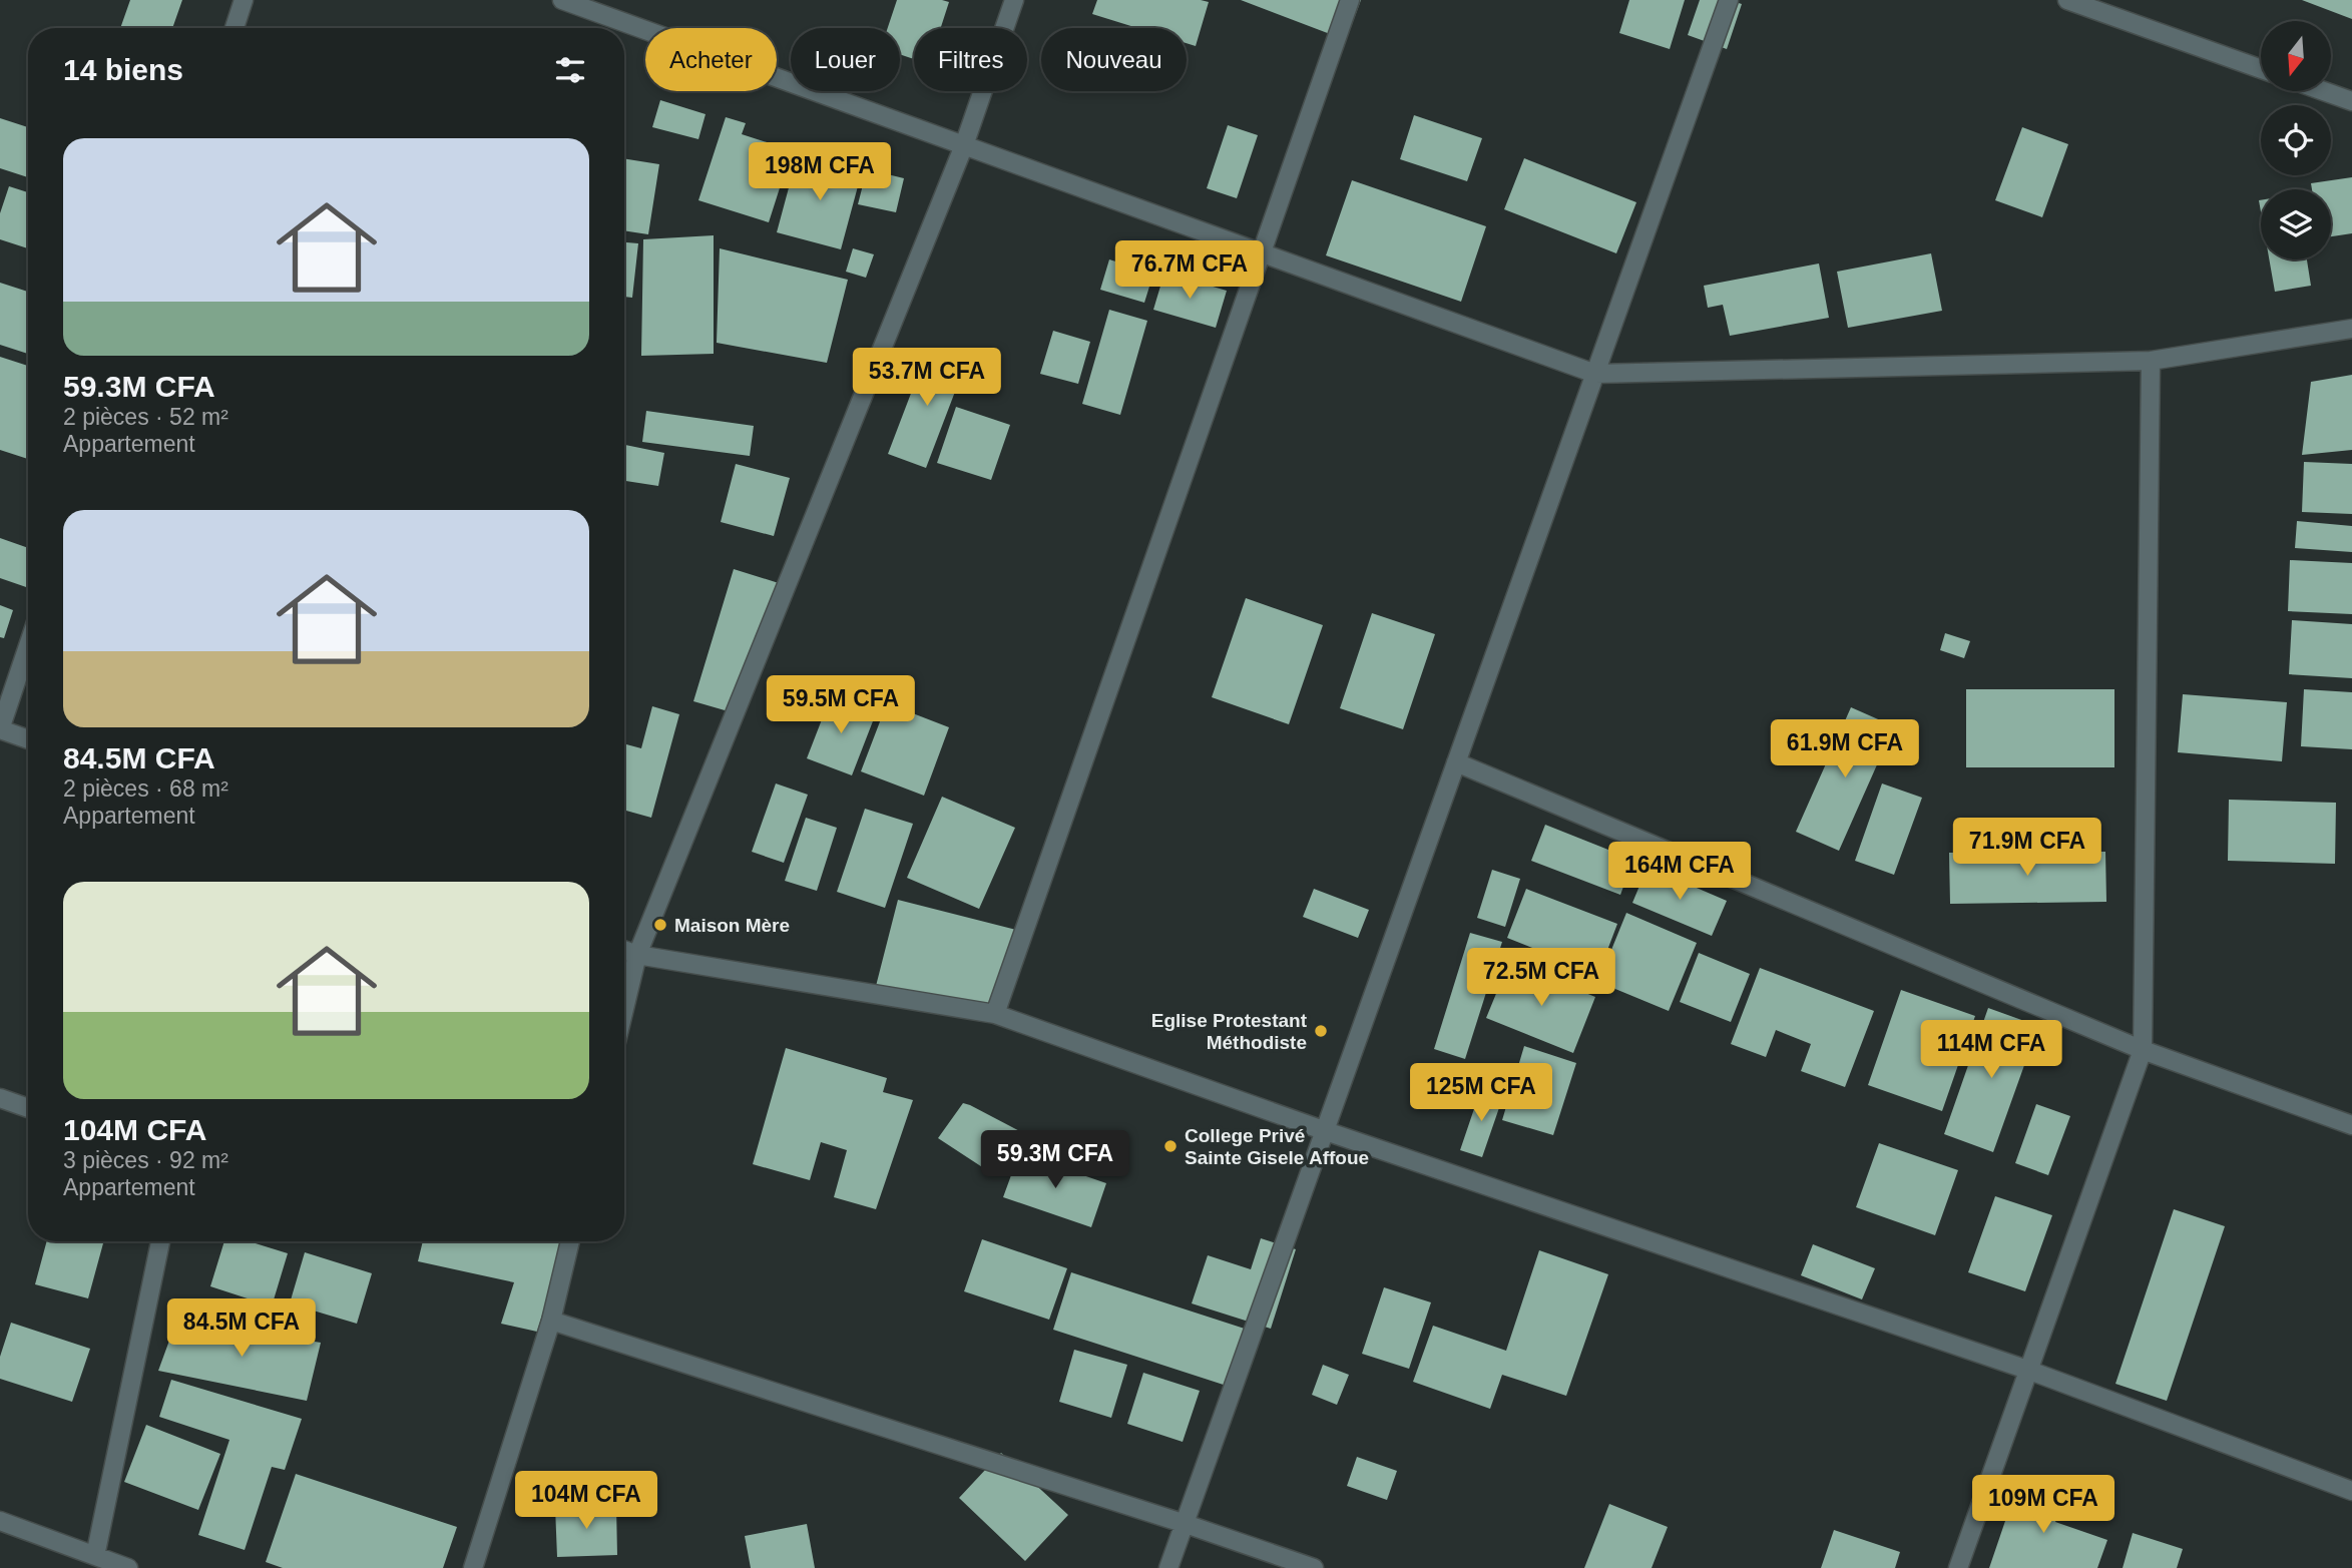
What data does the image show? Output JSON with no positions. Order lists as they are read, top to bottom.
{
  "places": ["Maison Mère", "Eglise Protestant Méthodiste", "College Privé Sainte Gisele Affoue"],
  "north": "bottom",
  "page": {
    "chip": [
      "Acheter",
      "Louer",
      "Filtres",
      "Nouveau"
    ],
    "heading": "14 biens",
    "list": [
      {
        "name": "59.3M CFA",
        "note": "2 pièces · 52 m² · Appartement"
      },
      {
        "name": "84.5M CFA",
        "note": "2 pièces · 68 m² · Appartement"
      },
      {
        "name": "104M CFA",
        "note": "3 pièces · 92 m² · Appartement"
      }
    ],
    "price": [
      "198M CFA",
      "76.7M CFA",
      "53.7M CFA",
      "59.5M CFA",
      "61.9M CFA",
      "71.9M CFA",
      "164M CFA",
      "72.5M CFA",
      "114M CFA",
      "125M CFA",
      "59.3M CFA",
      "84.5M CFA",
      "104M CFA",
      "109M CFA"
    ]
  }
}
